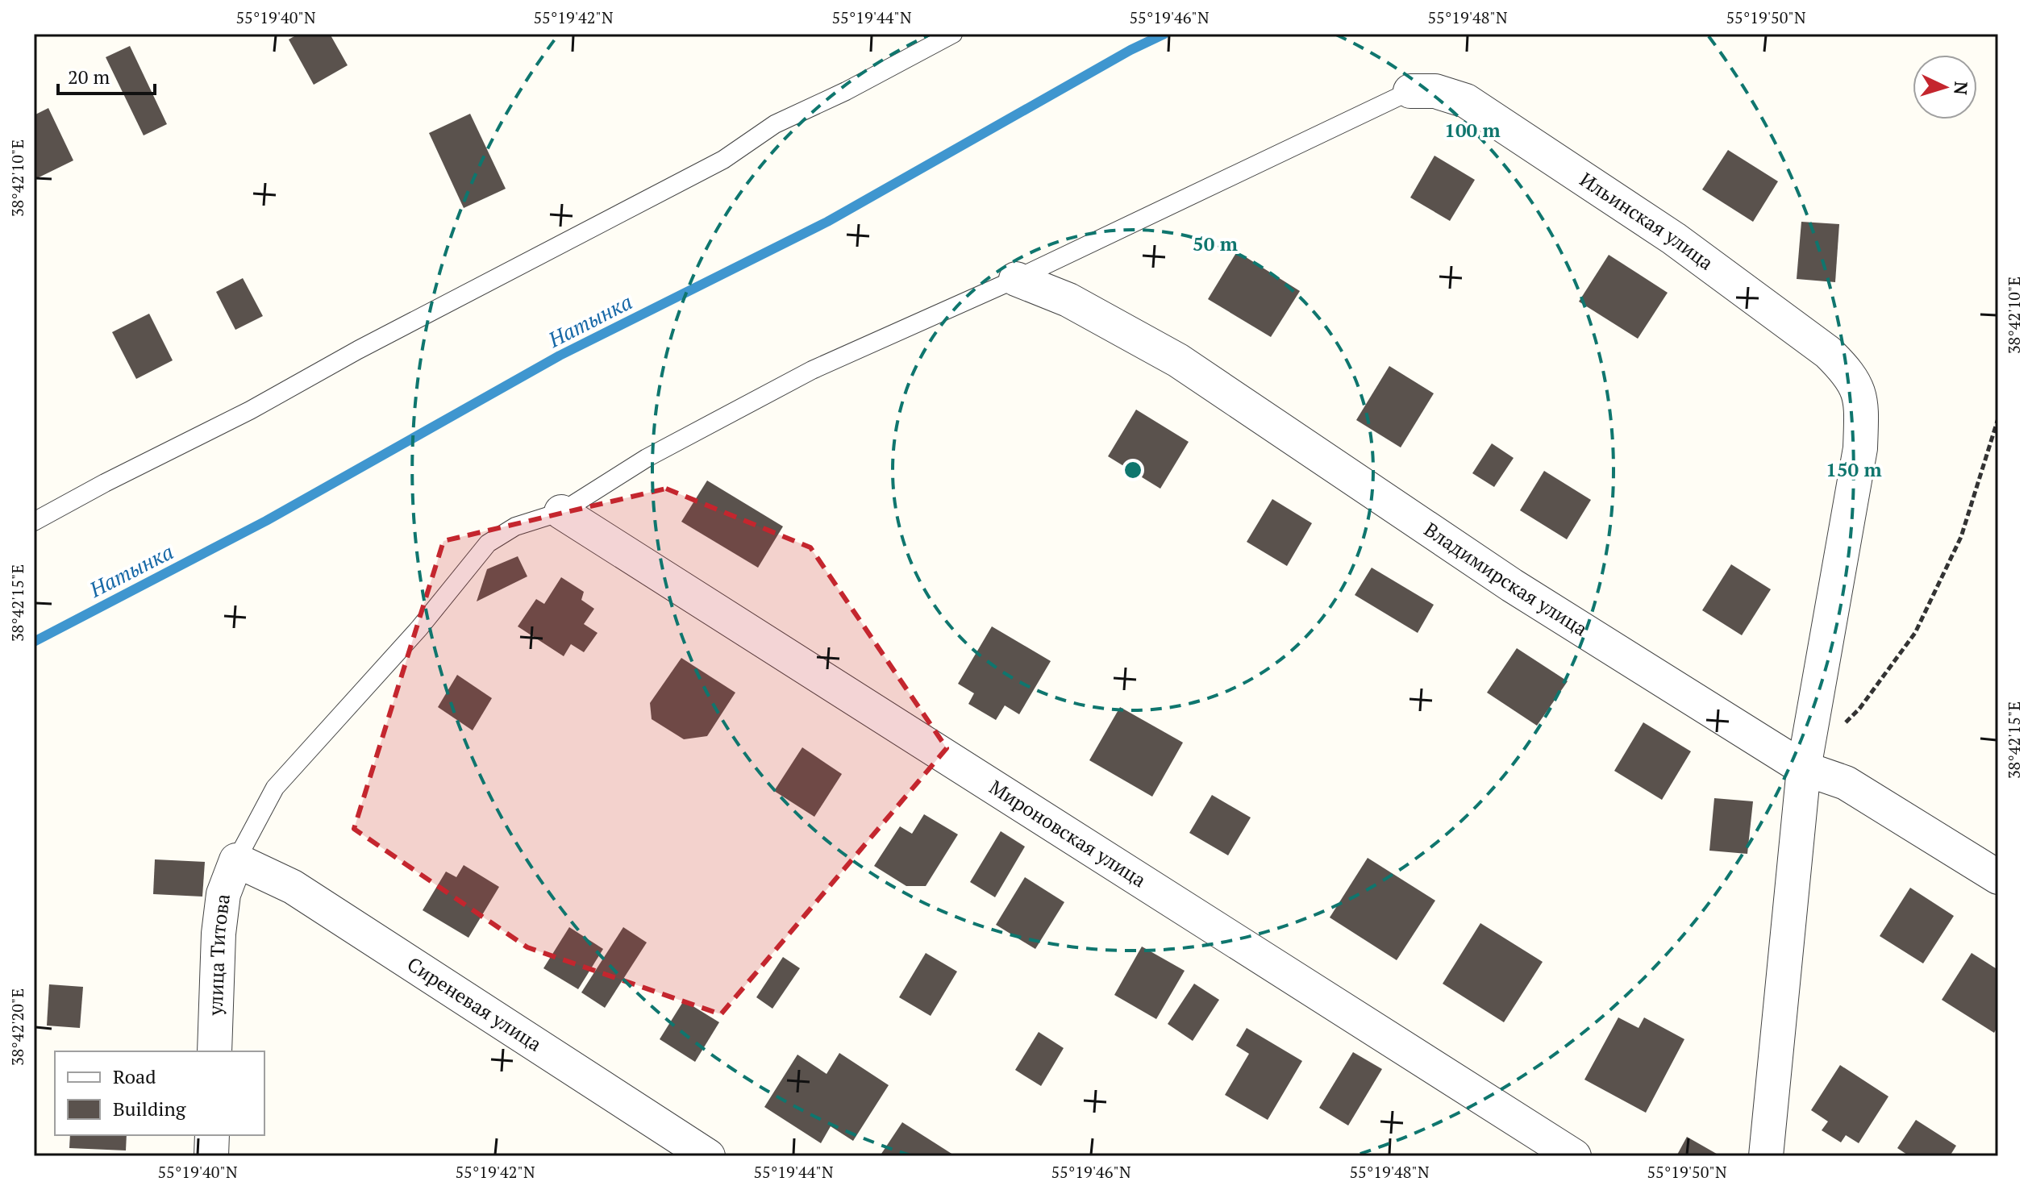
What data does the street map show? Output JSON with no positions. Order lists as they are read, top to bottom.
{
  "streets": {
    "street": [
      "Ильинская улица",
      "Владимирская улица",
      "Мироновская улица",
      "улица Титова",
      "Сиреневая улица"
    ]
  },
  "crossings": [
    ["Ильинская улица", "Владимирская улица"],
    ["улица Титова", "Сиреневая улица"]
  ],
  "water": ["Натынка"],
  "legend": ["Road", "Building"],
  "scale_bar": "20 m",
  "north": "right",
  "coordinates": [
    "55°19'40\"N",
    "55°19'42\"N",
    "55°19'44\"N",
    "55°19'46\"N",
    "55°19'48\"N",
    "55°19'50\"N",
    "38°42'10\"E",
    "38°42'15\"E",
    "38°42'20\"E"
  ],
  "rings": ["100 m", "50 m", "150 m"]
}
